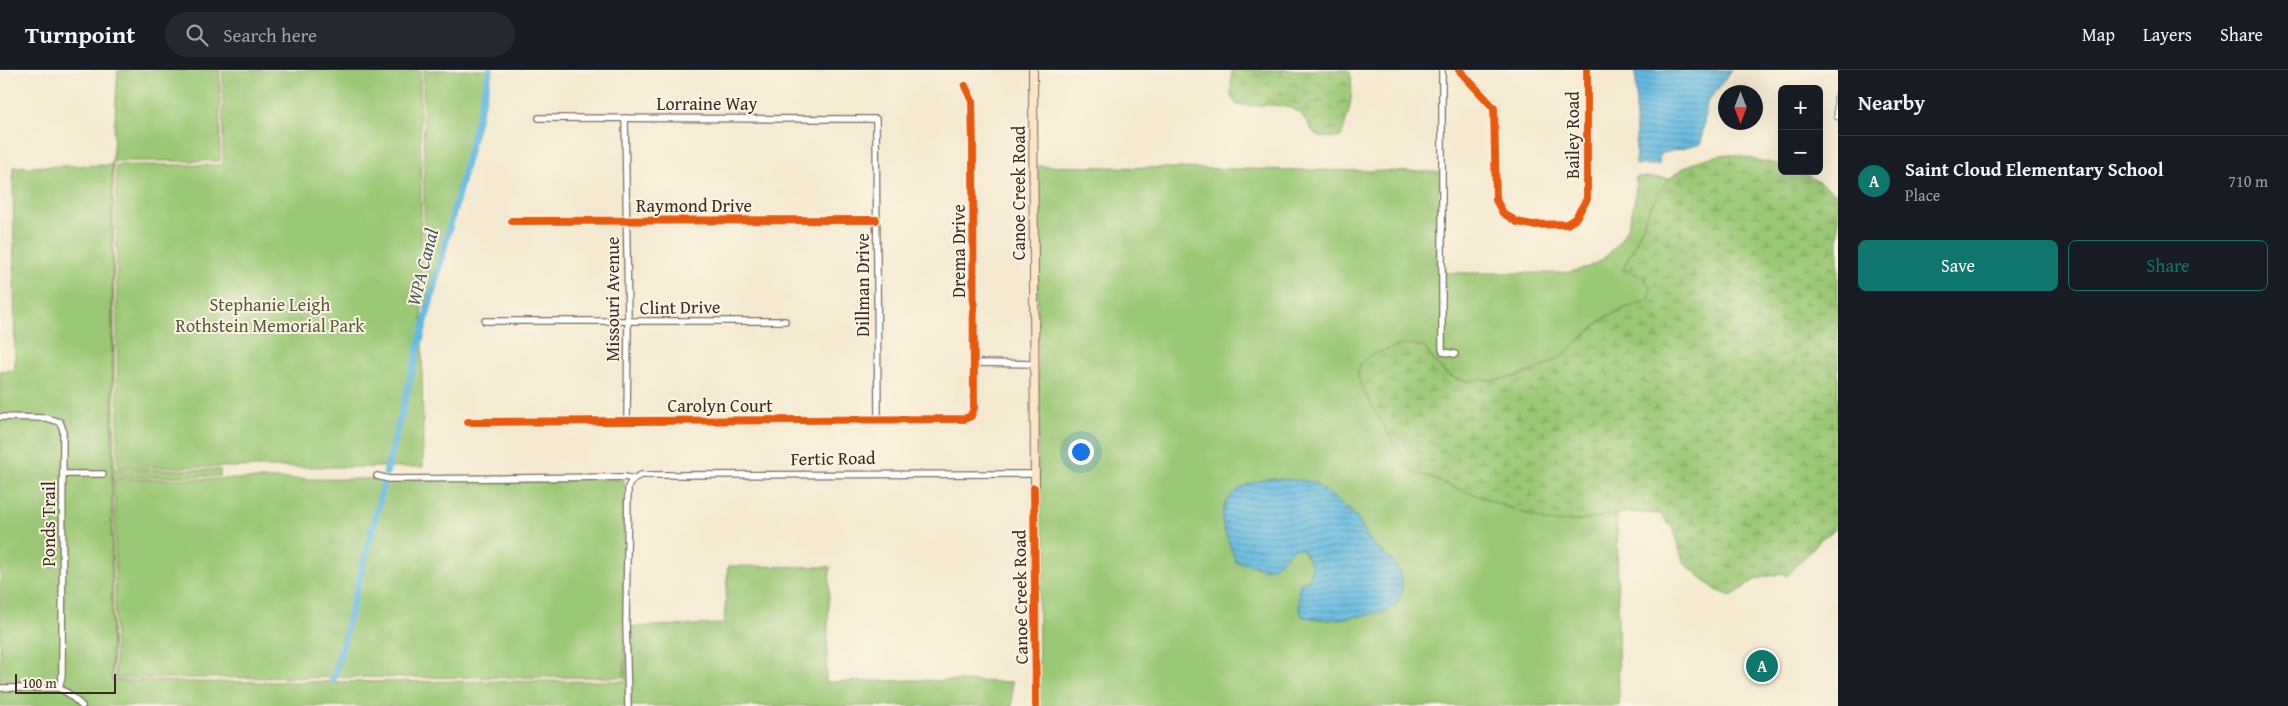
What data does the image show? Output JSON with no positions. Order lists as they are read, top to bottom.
{
  "streets": {
    "main road": ["Canoe Creek Road"],
    "street": [
      "Lorraine Way",
      "Bailey Road",
      "Raymond Drive",
      "Drema Drive",
      "Dillman Drive",
      "Missouri Avenue",
      "Clint Drive",
      "Carolyn Court",
      "Fertic Road",
      "Ponds Trail"
    ]
  },
  "crossings": [
    ["Lorraine Way", "Dillman Drive"],
    ["Lorraine Way", "Missouri Avenue"],
    ["Canoe Creek Road", "Fertic Road"],
    ["Raymond Drive", "Dillman Drive"],
    ["Raymond Drive", "Missouri Avenue"],
    ["Drema Drive", "Carolyn Court"],
    ["Dillman Drive", "Carolyn Court"],
    ["Missouri Avenue", "Clint Drive"],
    ["Missouri Avenue", "Carolyn Court"]
  ],
  "water": ["WPA Canal"],
  "parks": ["Stephanie Leigh Rothstein Memorial Park"],
  "scale_bar": "100 m",
  "north": "bottom",
  "page": {
    "header": "Turnpoint",
    "search": "Search here",
    "nav": ["Map", "Layers", "Share"],
    "heading": "Nearby",
    "map_buttons": ["+", "−"],
    "list": [
      {
        "mark": "A",
        "name": "Saint Cloud Elementary School",
        "note": "Place",
        "value": "710 m"
      }
    ],
    "buttons": ["Save", "Share"],
    "pins": "A",
    "scale": "100 m"
  }
}
